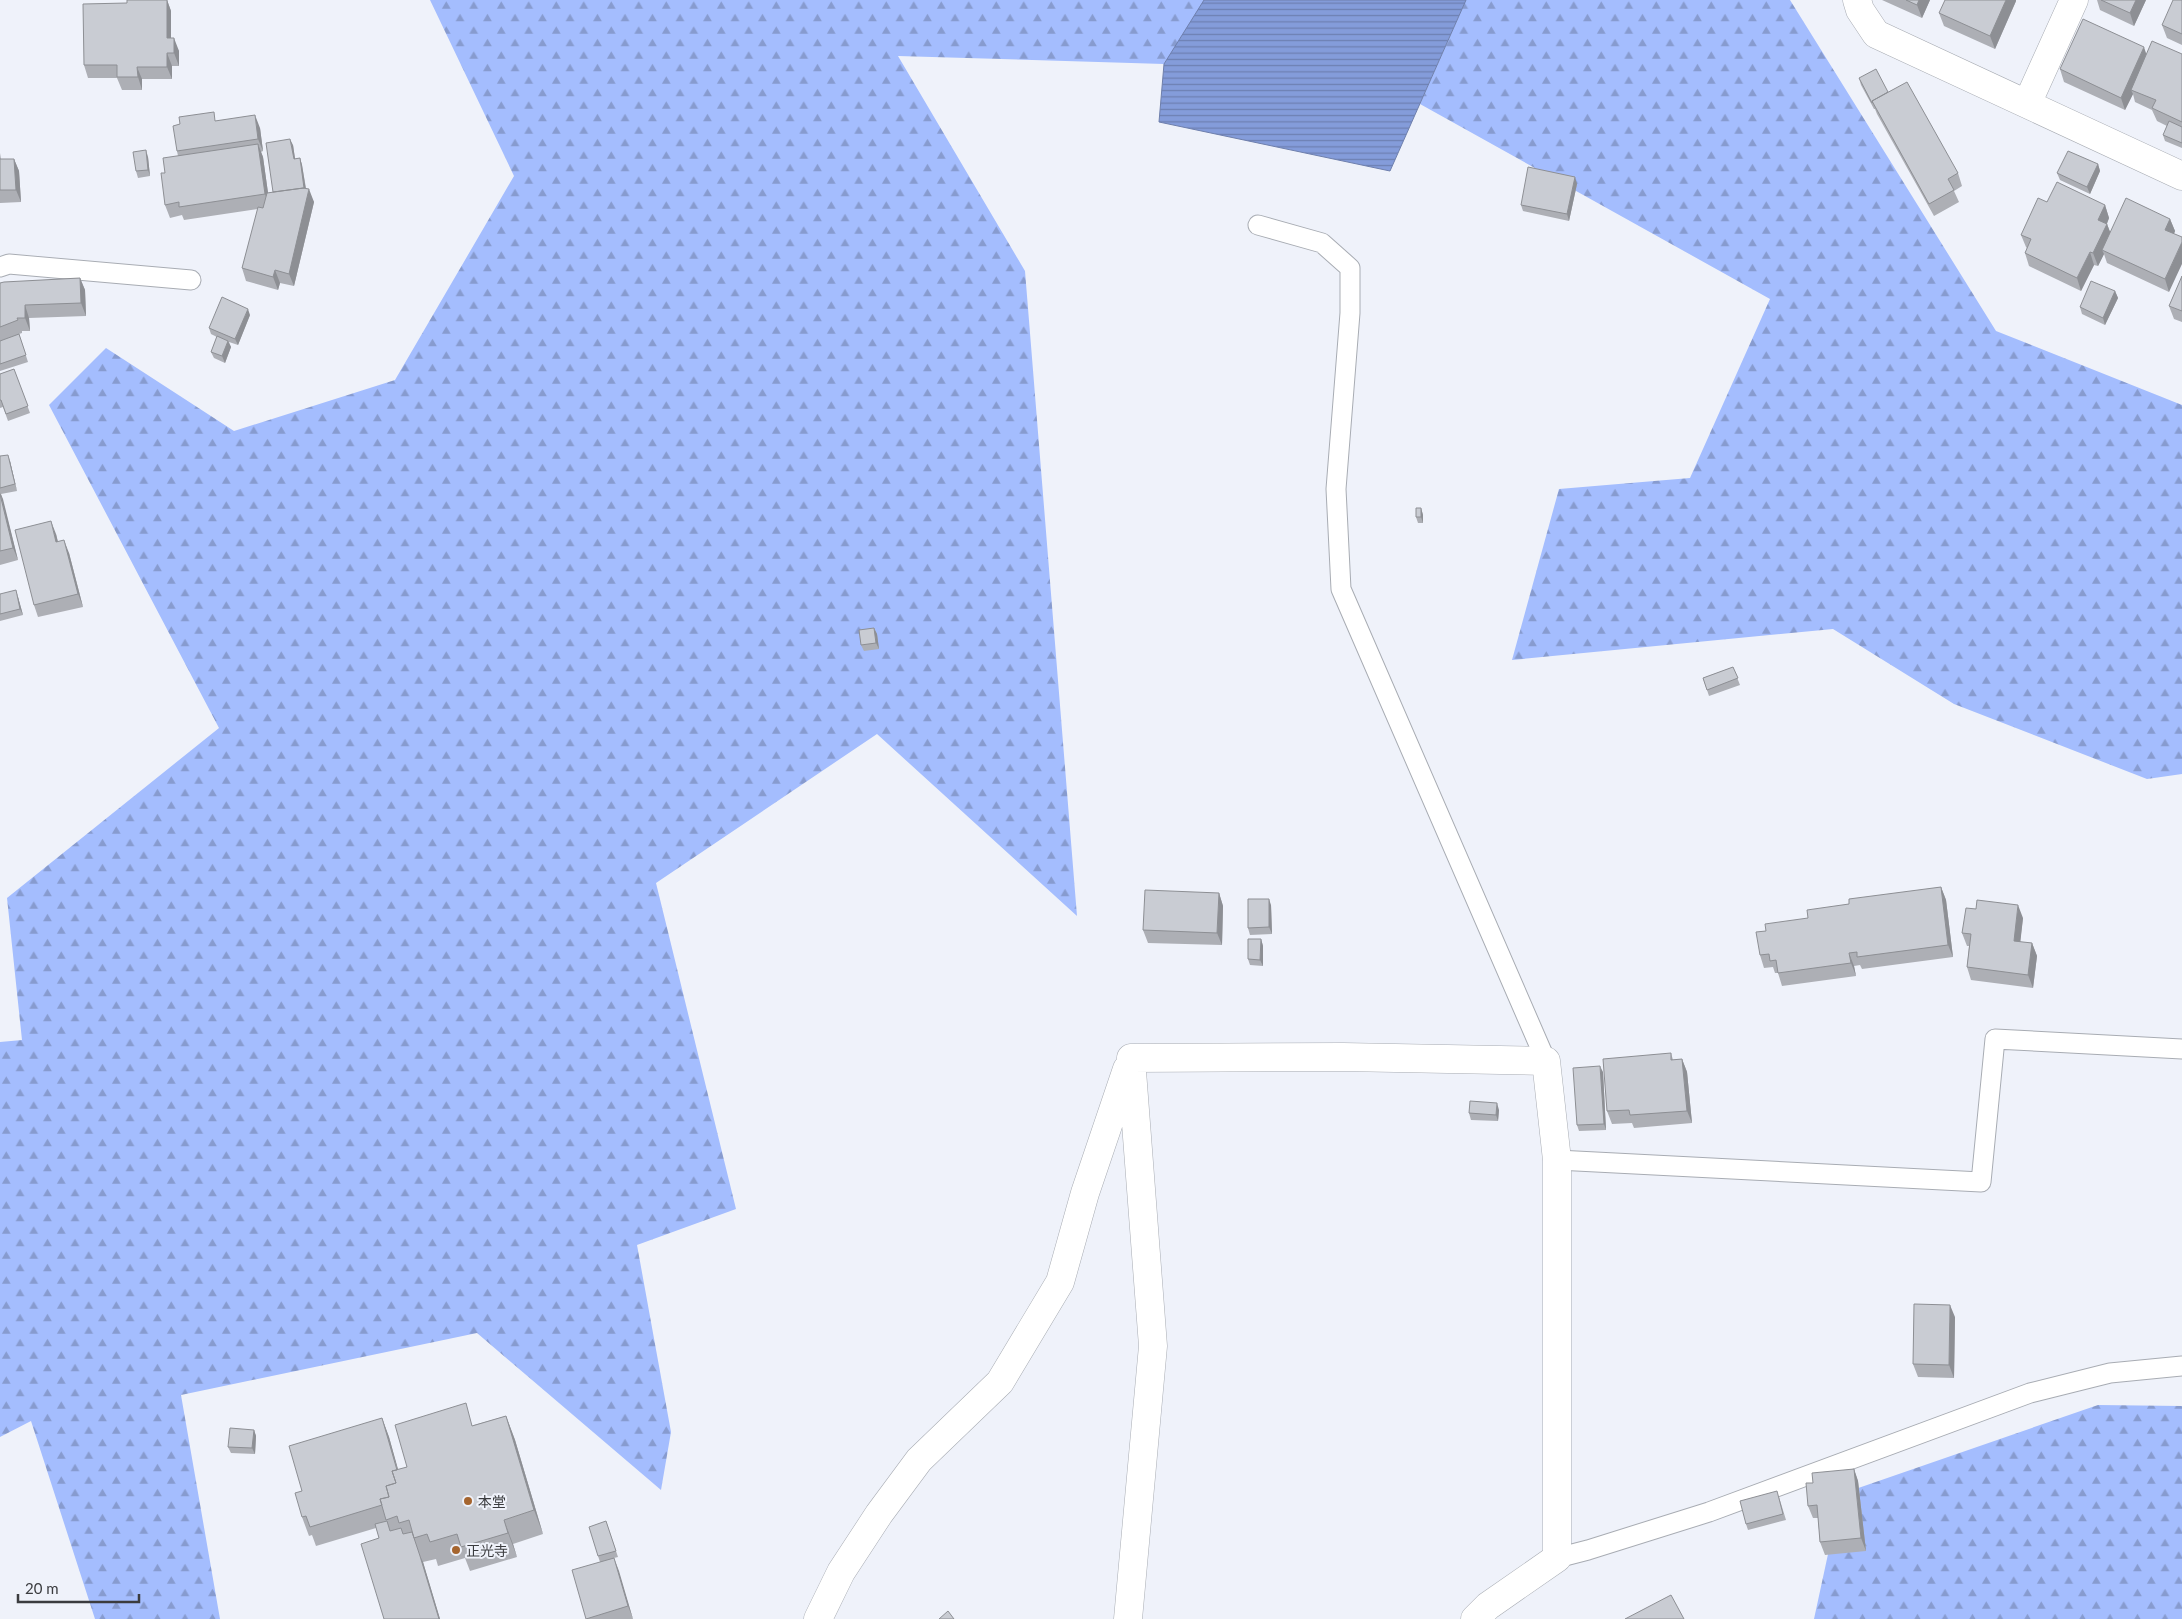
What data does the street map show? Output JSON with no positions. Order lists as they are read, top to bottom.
{
  "places": ["本堂", "正光寺"],
  "scale_bar": "20 m"
}
